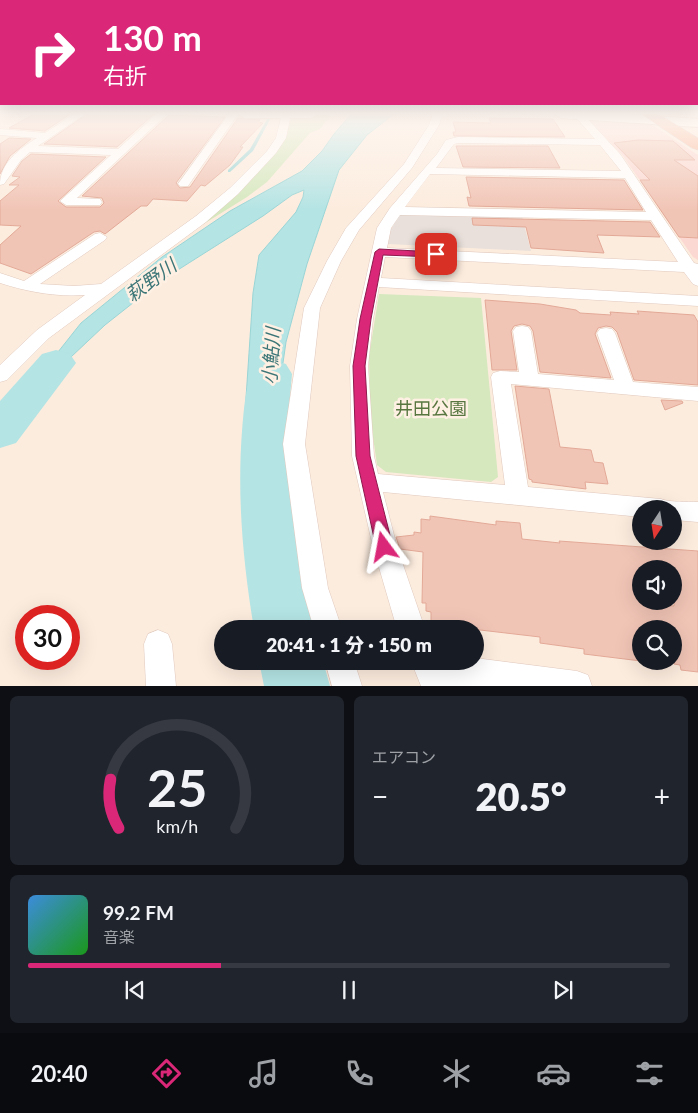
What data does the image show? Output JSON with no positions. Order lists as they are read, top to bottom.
{
  "water": ["萩野川", "小鮎川"],
  "parks": ["井田公園"],
  "north": "bottom",
  "page": {
    "turn": ["130 m", "右折"],
    "limit": "30",
    "trip": "20:41 · 1 分 · 150 m",
    "tile": "エアコン",
    "heat": ["−", "20.5°", "+"],
    "song": ["99.2 FM", "音楽"],
    "tabs": "20:40",
    "gauge": ["25", "km/h"]
  }
}
